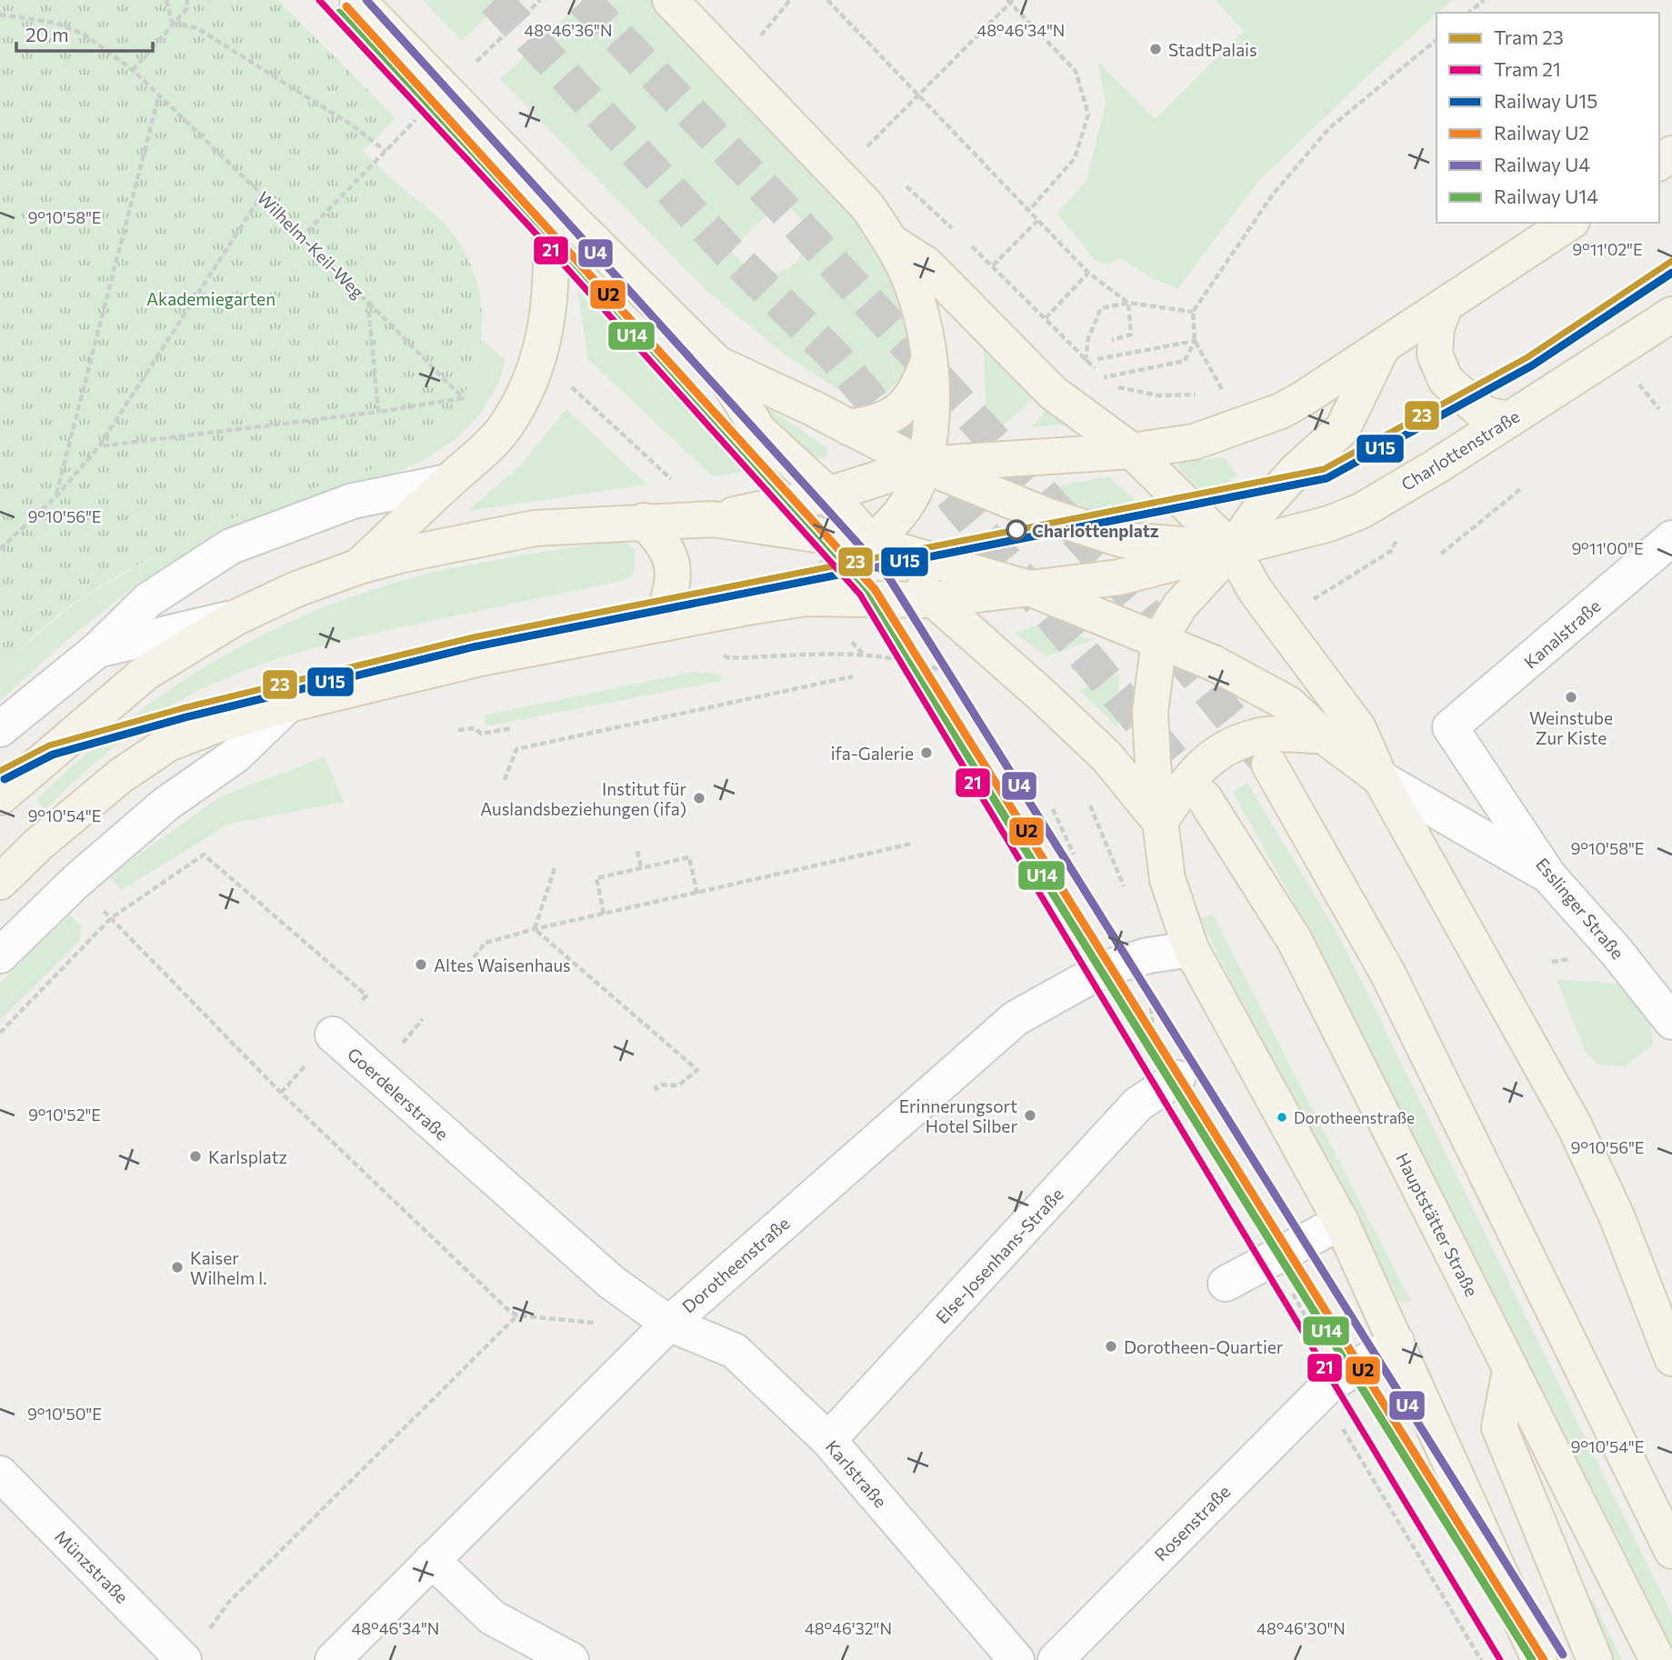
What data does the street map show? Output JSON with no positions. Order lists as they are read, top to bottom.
{
  "streets": {
    "main road": ["Charlottenstraße", "Hauptstätter Straße"],
    "street": [
      "Kanalstraße",
      "Esslinger Straße",
      "Goerdelerstraße",
      "Else-Josenhans-Straße",
      "Dorotheenstraße",
      "Karlstraße",
      "Rosenstraße",
      "Münzstraße"
    ],
    "path": ["Wilhelm-Keil-Weg"]
  },
  "crossings": [
    ["Kanalstraße", "Esslinger Straße"],
    ["Goerdelerstraße", "Dorotheenstraße"],
    ["Goerdelerstraße", "Karlstraße"],
    ["Else-Josenhans-Straße", "Karlstraße"],
    ["Dorotheenstraße", "Karlstraße"]
  ],
  "parks": ["Akademiegarten"],
  "places": [
    "StadtPalais",
    "Charlottenplatz",
    "Weinstube Zur Kiste",
    "ifa-Galerie",
    "Institut für Auslandsbeziehungen (ifa)",
    "Altes Waisenhaus",
    "Erinnerungsort Hotel Silber",
    "Dorotheenstraße",
    "Karlsplatz",
    "Kaiser Wilhelm I.",
    "Dorotheen-Quartier"
  ],
  "lines": [
    "tram line 21",
    "rail line U4",
    "rail line U2",
    "rail line U14",
    "tram line 23",
    "rail line U15"
  ],
  "legend": [
    "Tram 23",
    "Tram 21",
    "Railway U15",
    "Railway U2",
    "Railway U4",
    "Railway U14"
  ],
  "scale_bar": "20 m",
  "coordinates": [
    "48°46'36\"N",
    "48°46'34\"N",
    "9°10'58\"E",
    "9°11'02\"E",
    "9°10'56\"E",
    "9°11'00\"E",
    "9°10'54\"E",
    "9°10'52\"E",
    "9°10'50\"E",
    "48°46'32\"N",
    "48°46'30\"N"
  ]
}
